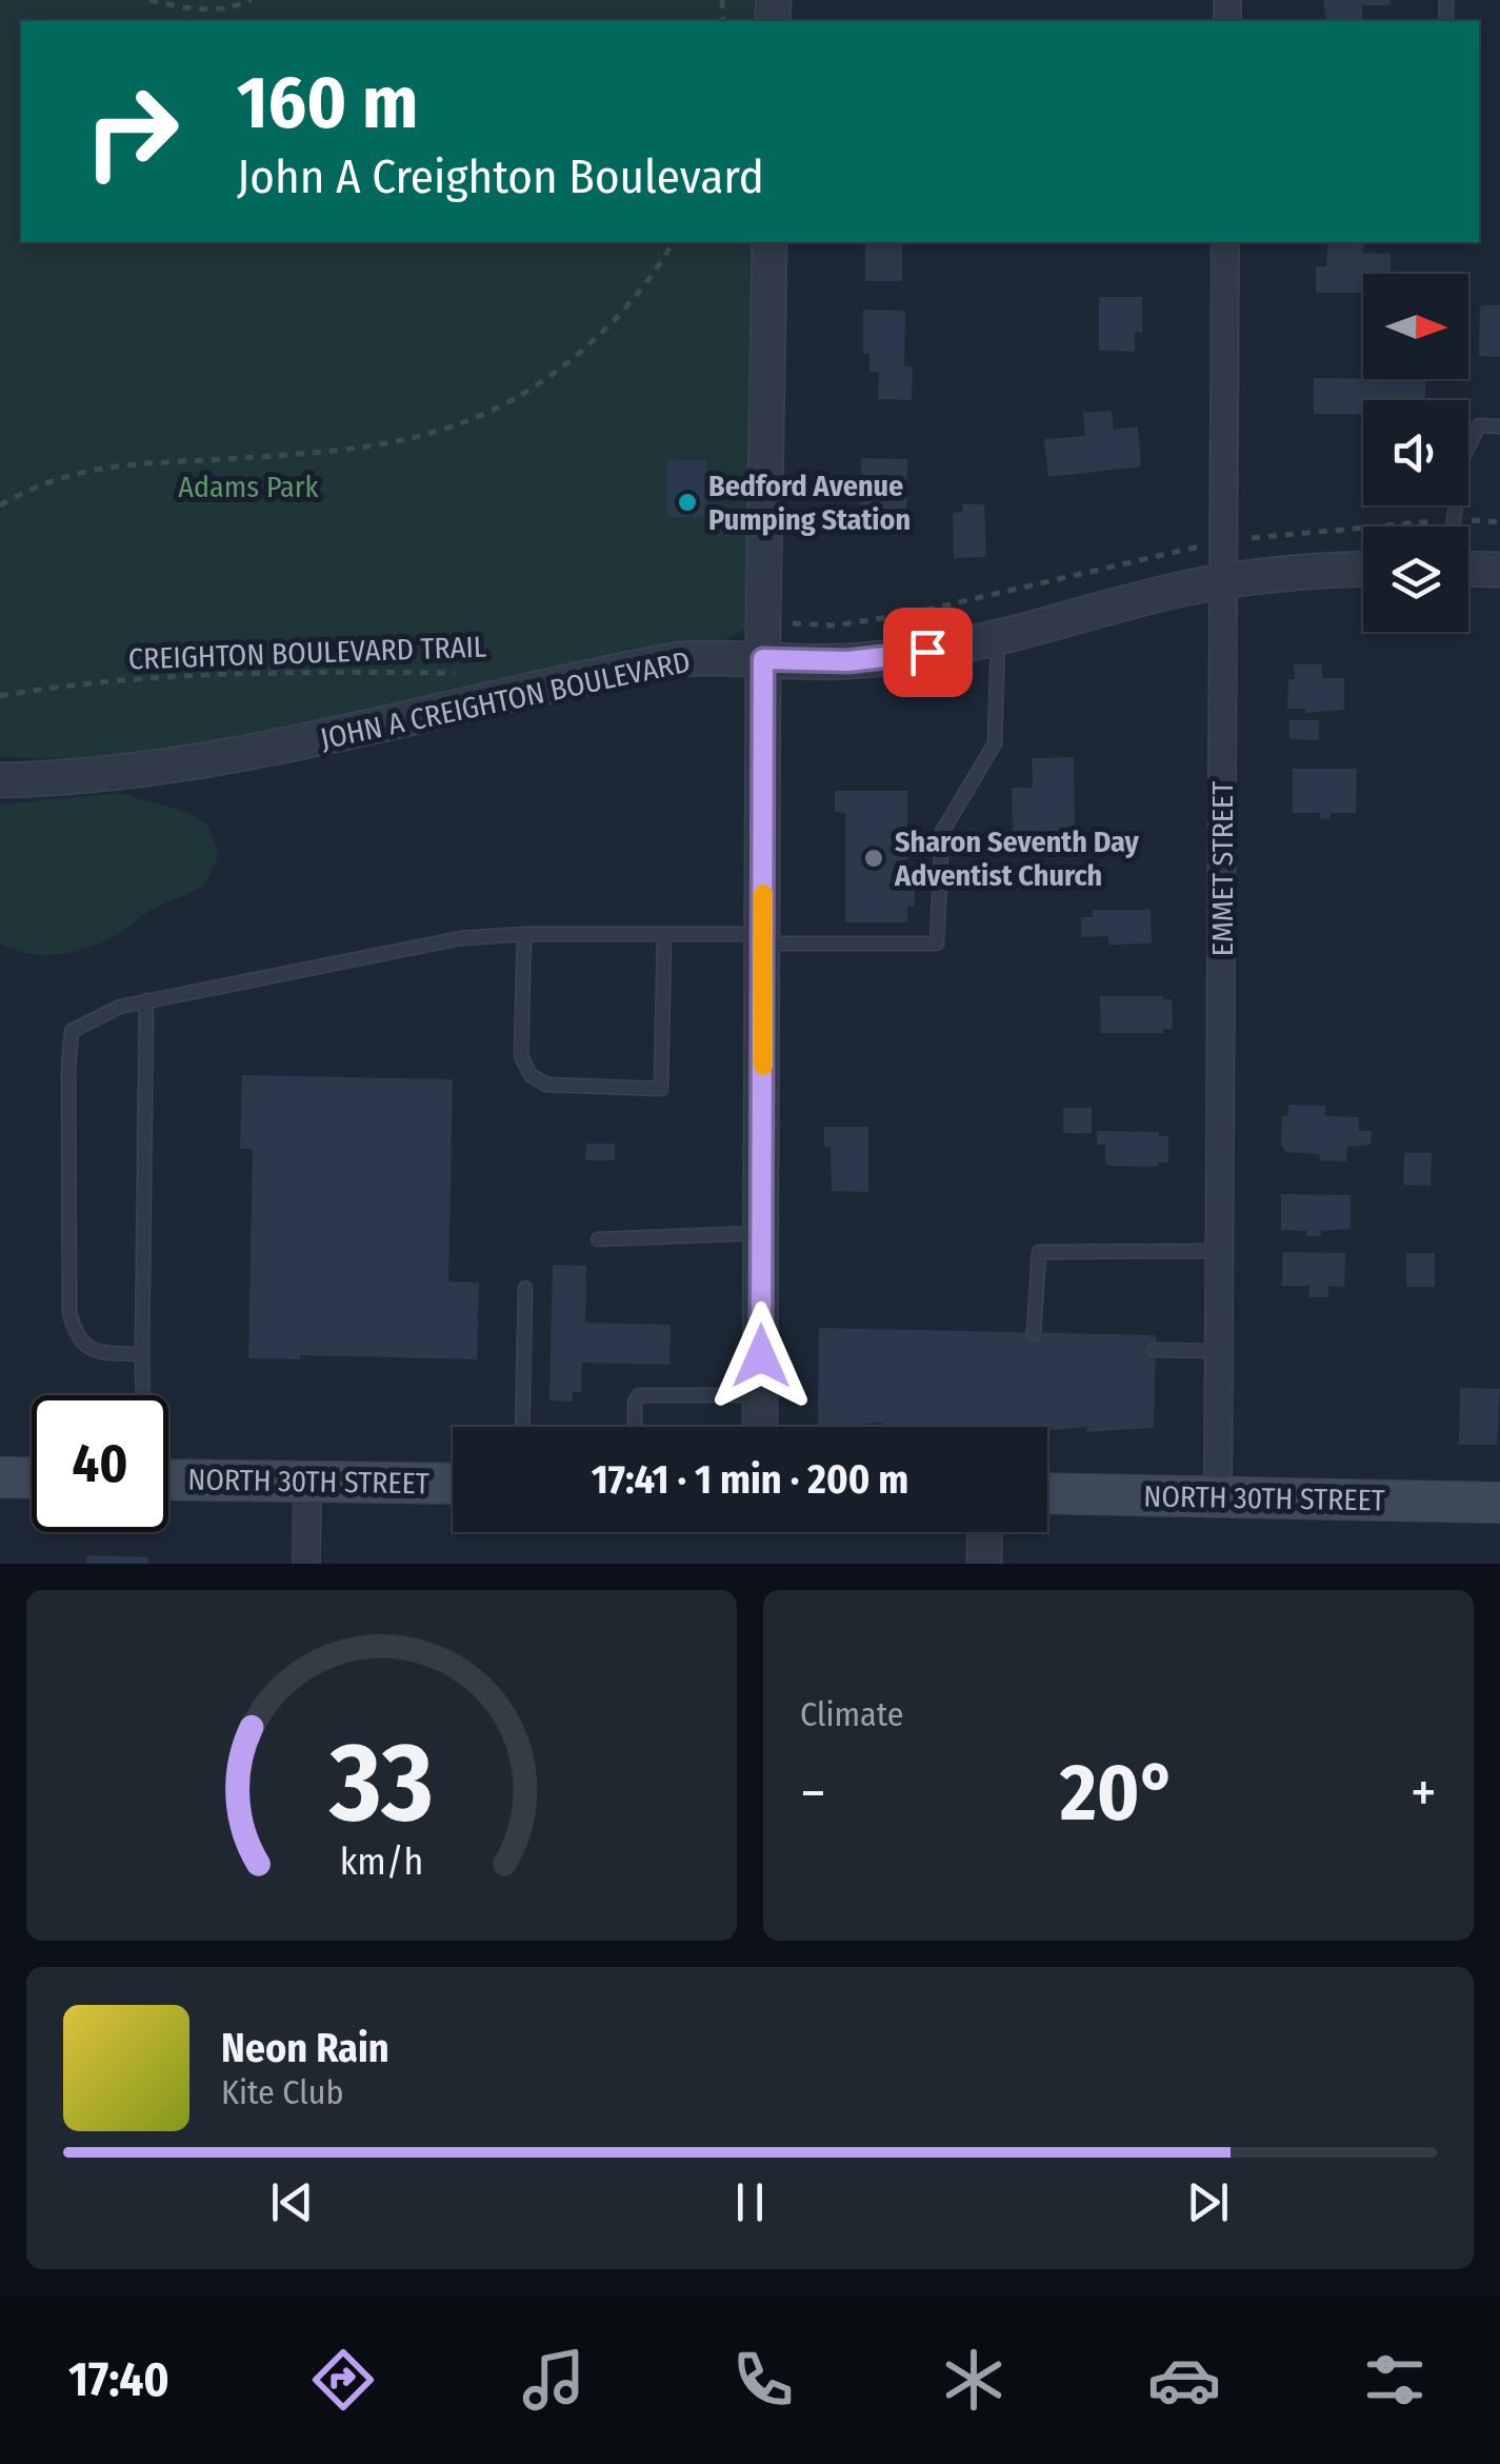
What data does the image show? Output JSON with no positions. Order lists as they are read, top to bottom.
{
  "streets": {
    "main road": ["NORTH 30TH STREET"],
    "street": ["JOHN A CREIGHTON BOULEVARD", "EMMET STREET"],
    "path": ["CREIGHTON BOULEVARD TRAIL"]
  },
  "crossings": [
    ["JOHN A CREIGHTON BOULEVARD", "EMMET STREET"],
    ["EMMET STREET", "NORTH 30TH STREET"]
  ],
  "parks": ["Adams Park"],
  "places": ["Bedford Avenue Pumping Station", "Sharon Seventh Day Adventist Church"],
  "north": "right",
  "page": {
    "turn": ["160 m", "John A Creighton Boulevard"],
    "limit": "40",
    "trip": "17:41 · 1 min · 200 m",
    "tile": "Climate",
    "heat": ["−", "20°", "+"],
    "song": ["Neon Rain", "Kite Club"],
    "tabs": "17:40",
    "gauge": ["33", "km/h"]
  }
}
